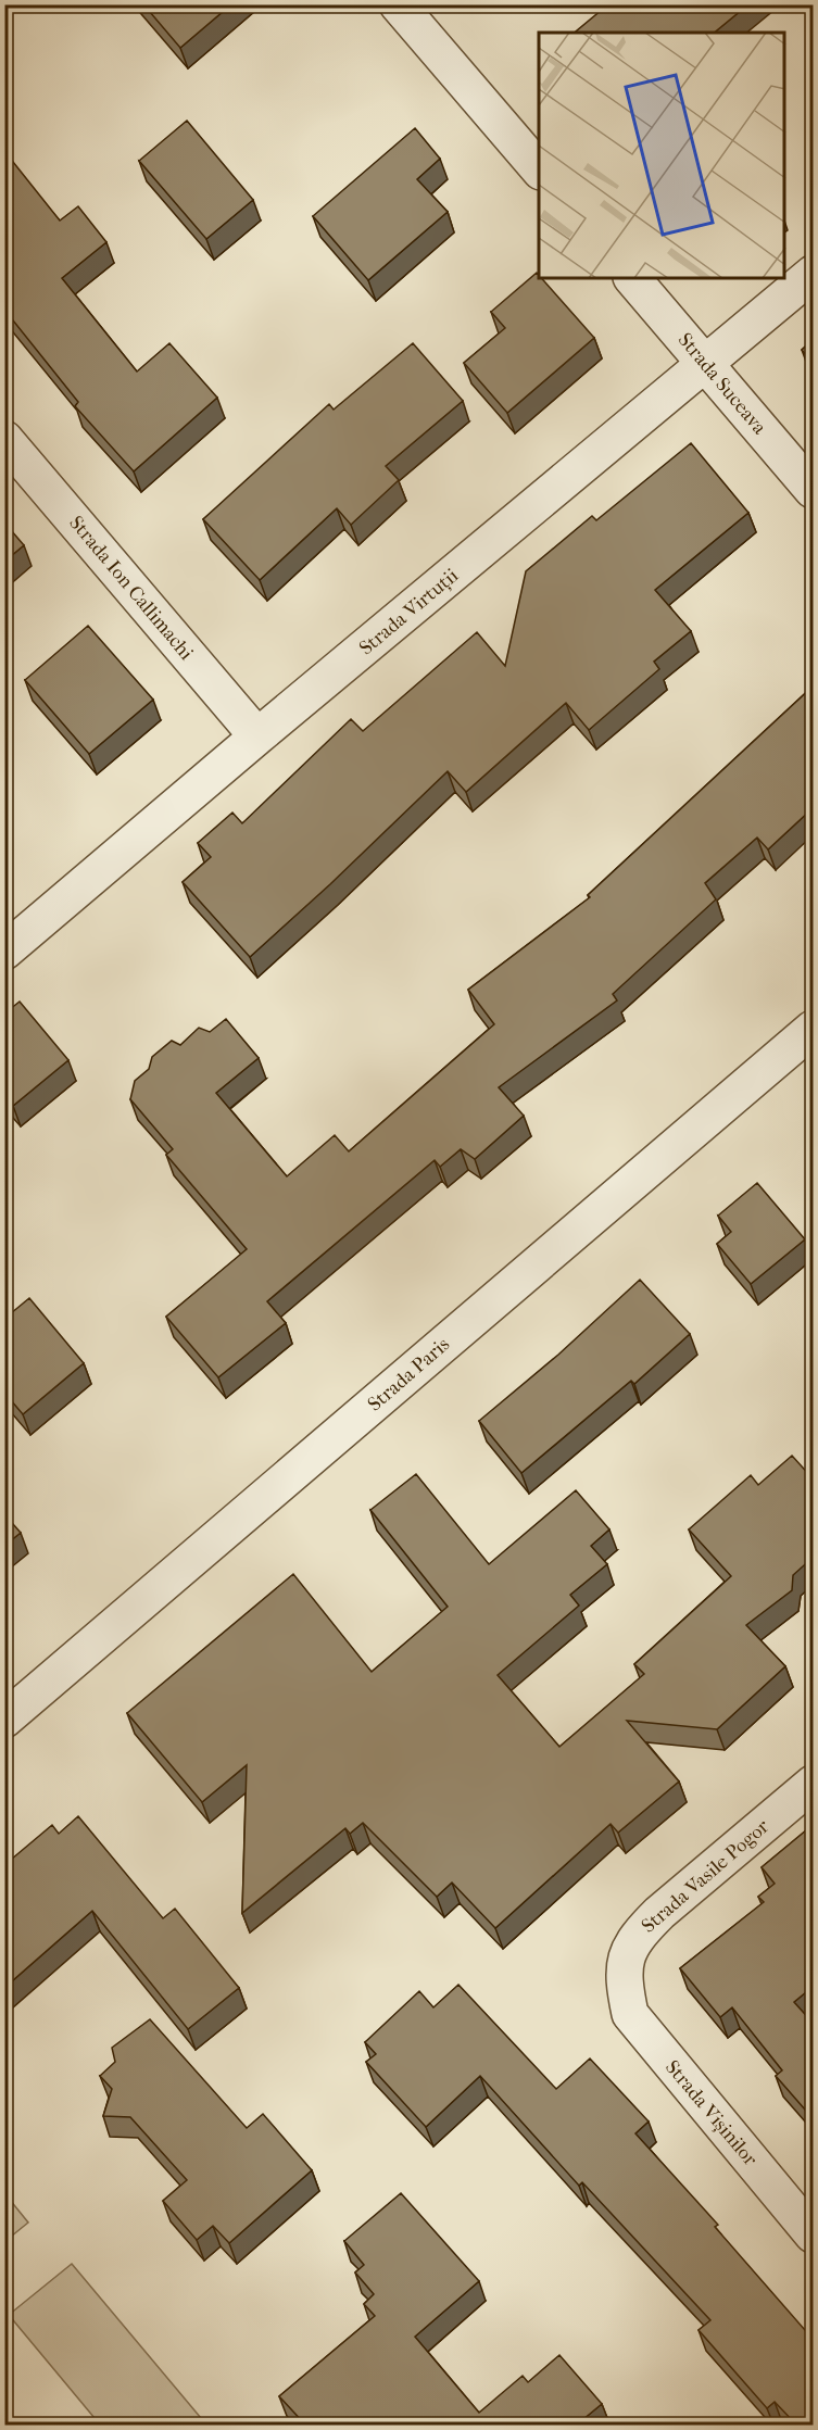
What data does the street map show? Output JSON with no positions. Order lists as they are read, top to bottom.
{
  "streets": {
    "street": [
      "Strada Suceava",
      "Strada Ion Callimachi",
      "Strada Virtuții",
      "Strada Paris",
      "Strada Vasile Pogor",
      "Strada Vișinilor"
    ]
  },
  "crossings": [
    ["Strada Suceava", "Strada Virtuții"],
    ["Strada Ion Callimachi", "Strada Virtuții"],
    ["Strada Vasile Pogor", "Strada Vișinilor"]
  ]
}
